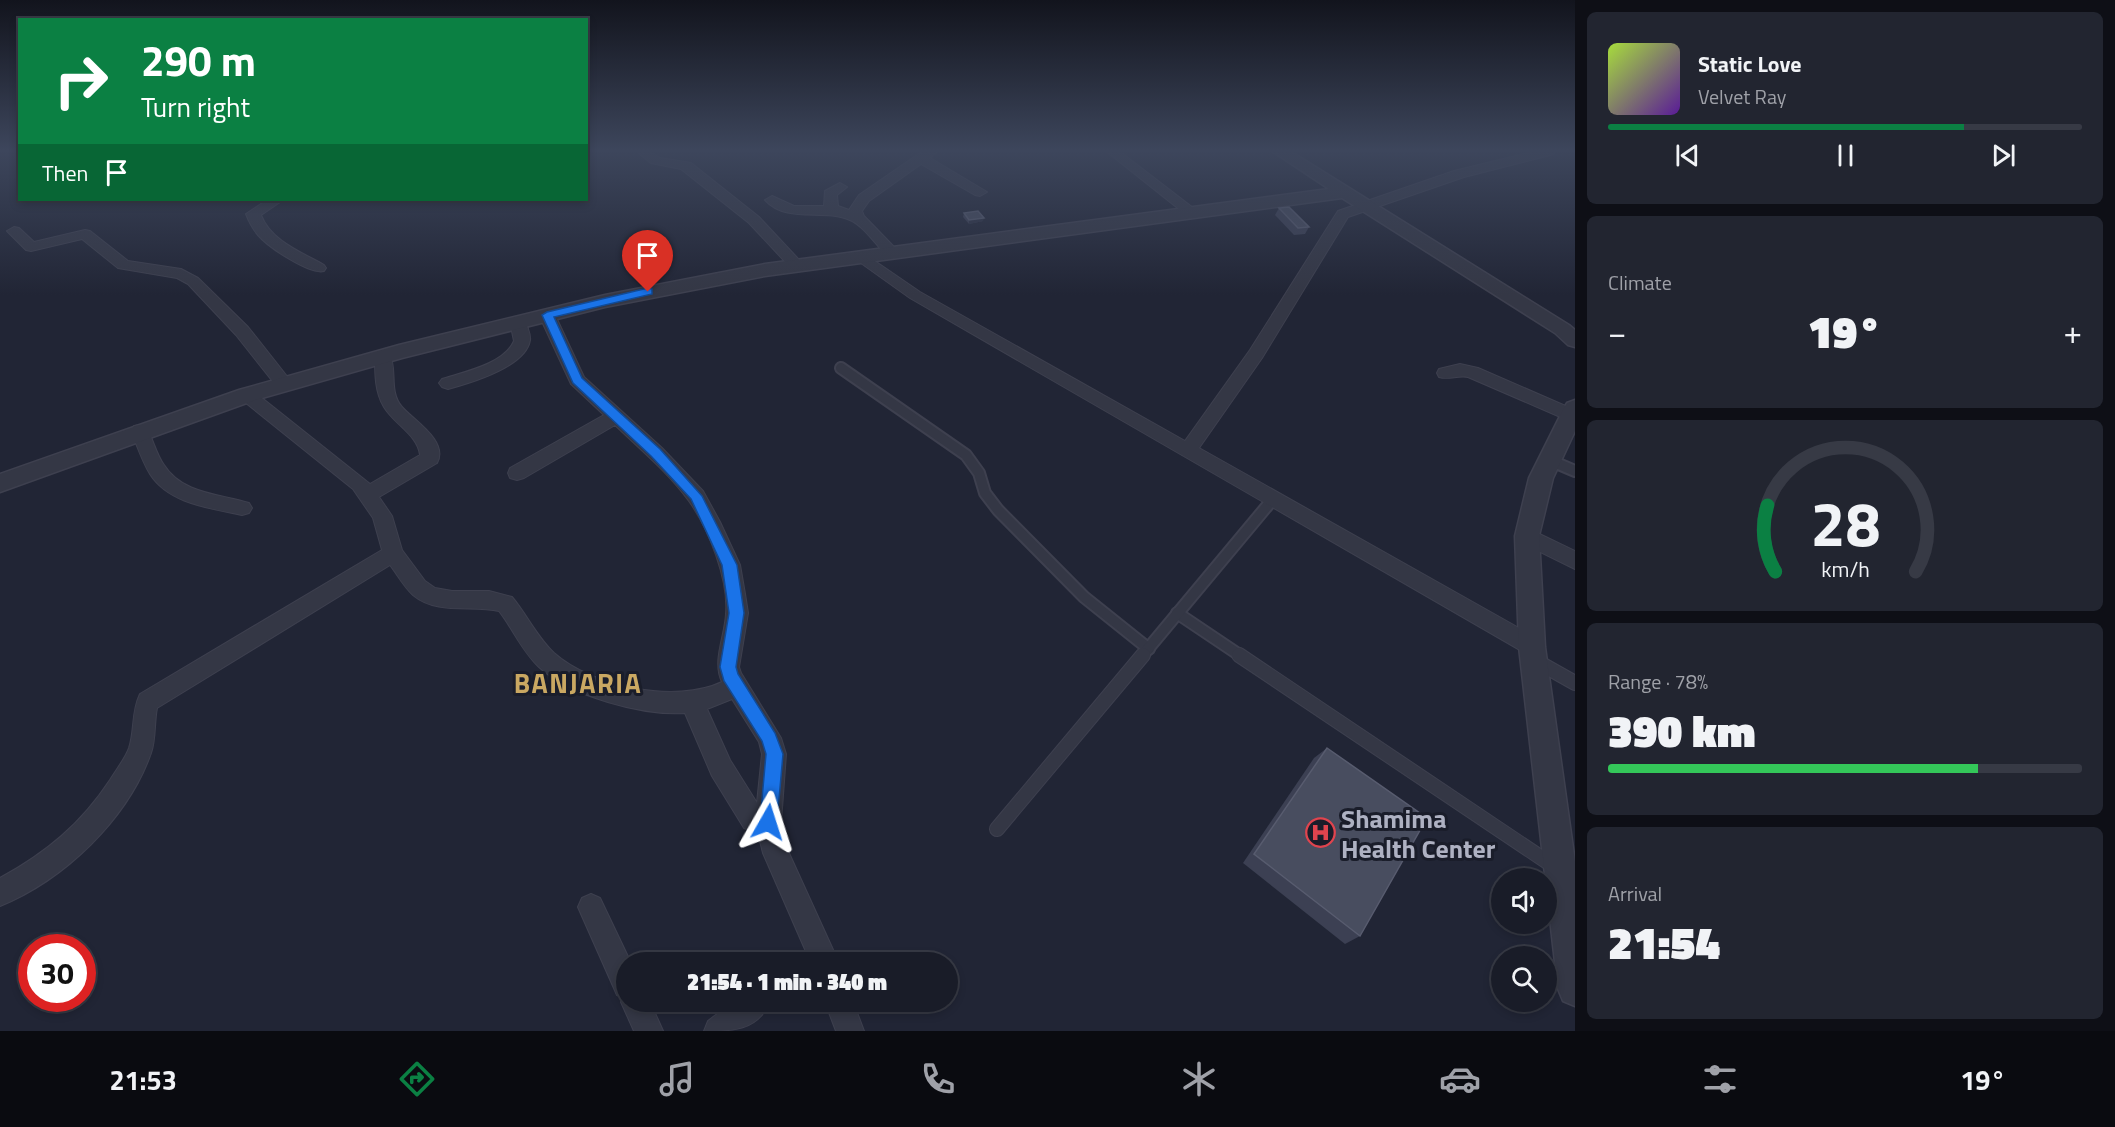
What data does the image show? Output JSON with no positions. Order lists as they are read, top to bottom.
{
  "districts": ["BANJARIA"],
  "places": {
    "hospital": ["Shamima Health Center"]
  },
  "page": {
    "turn": ["290 m", "Turn right"],
    "song": ["Static Love", "Velvet Ray"],
    "then": "Then",
    "tile": [
      "Climate",
      ["Range · 78%", "390 km"],
      ["Arrival", "21:54"]
    ],
    "heat": ["−", "19°", "+"],
    "limit": "30",
    "trip": "21:54 · 1 min · 340 m",
    "tabs": ["21:53", "19°"],
    "gauge": ["28", "km/h"]
  }
}
